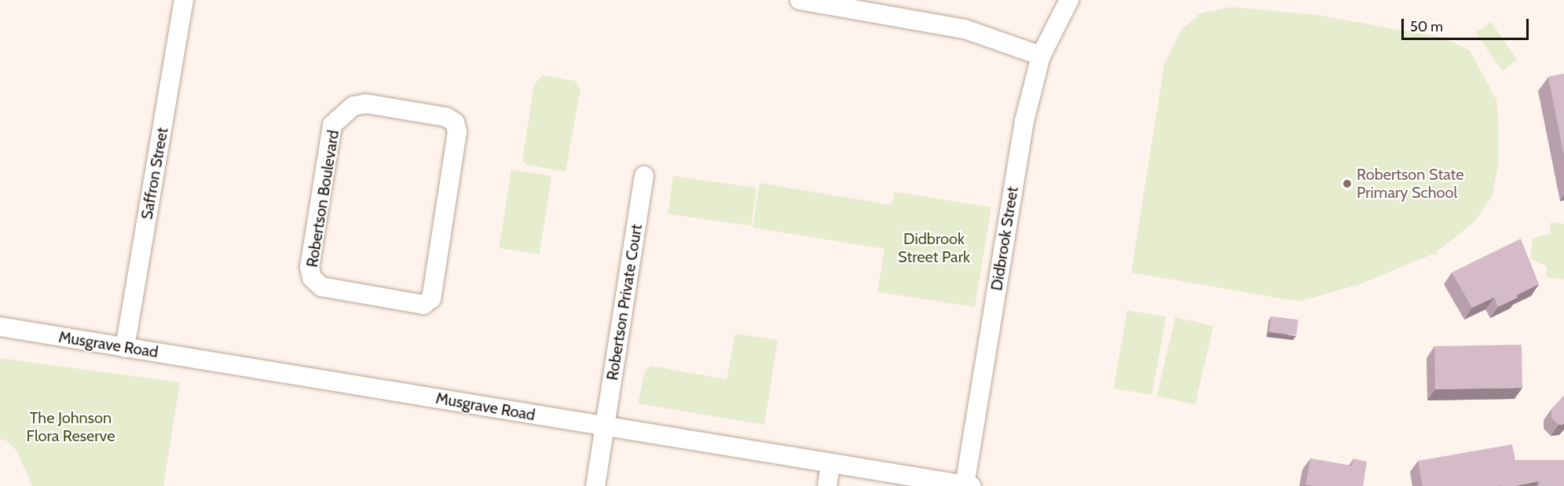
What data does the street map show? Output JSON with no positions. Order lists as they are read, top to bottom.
{
  "streets": {
    "street": [
      "Saffron Street",
      "Robertson Boulevard",
      "Didbrook Street",
      "Robertson Private Court",
      "Musgrave Road"
    ]
  },
  "crossings": [
    ["Saffron Street", "Musgrave Road"],
    ["Didbrook Street", "Musgrave Road"],
    ["Robertson Private Court", "Musgrave Road"]
  ],
  "parks": ["Didbrook Street Park", "The Johnson Flora Reserve"],
  "places": ["Robertson State Primary School"],
  "scale_bar": "50 m"
}
